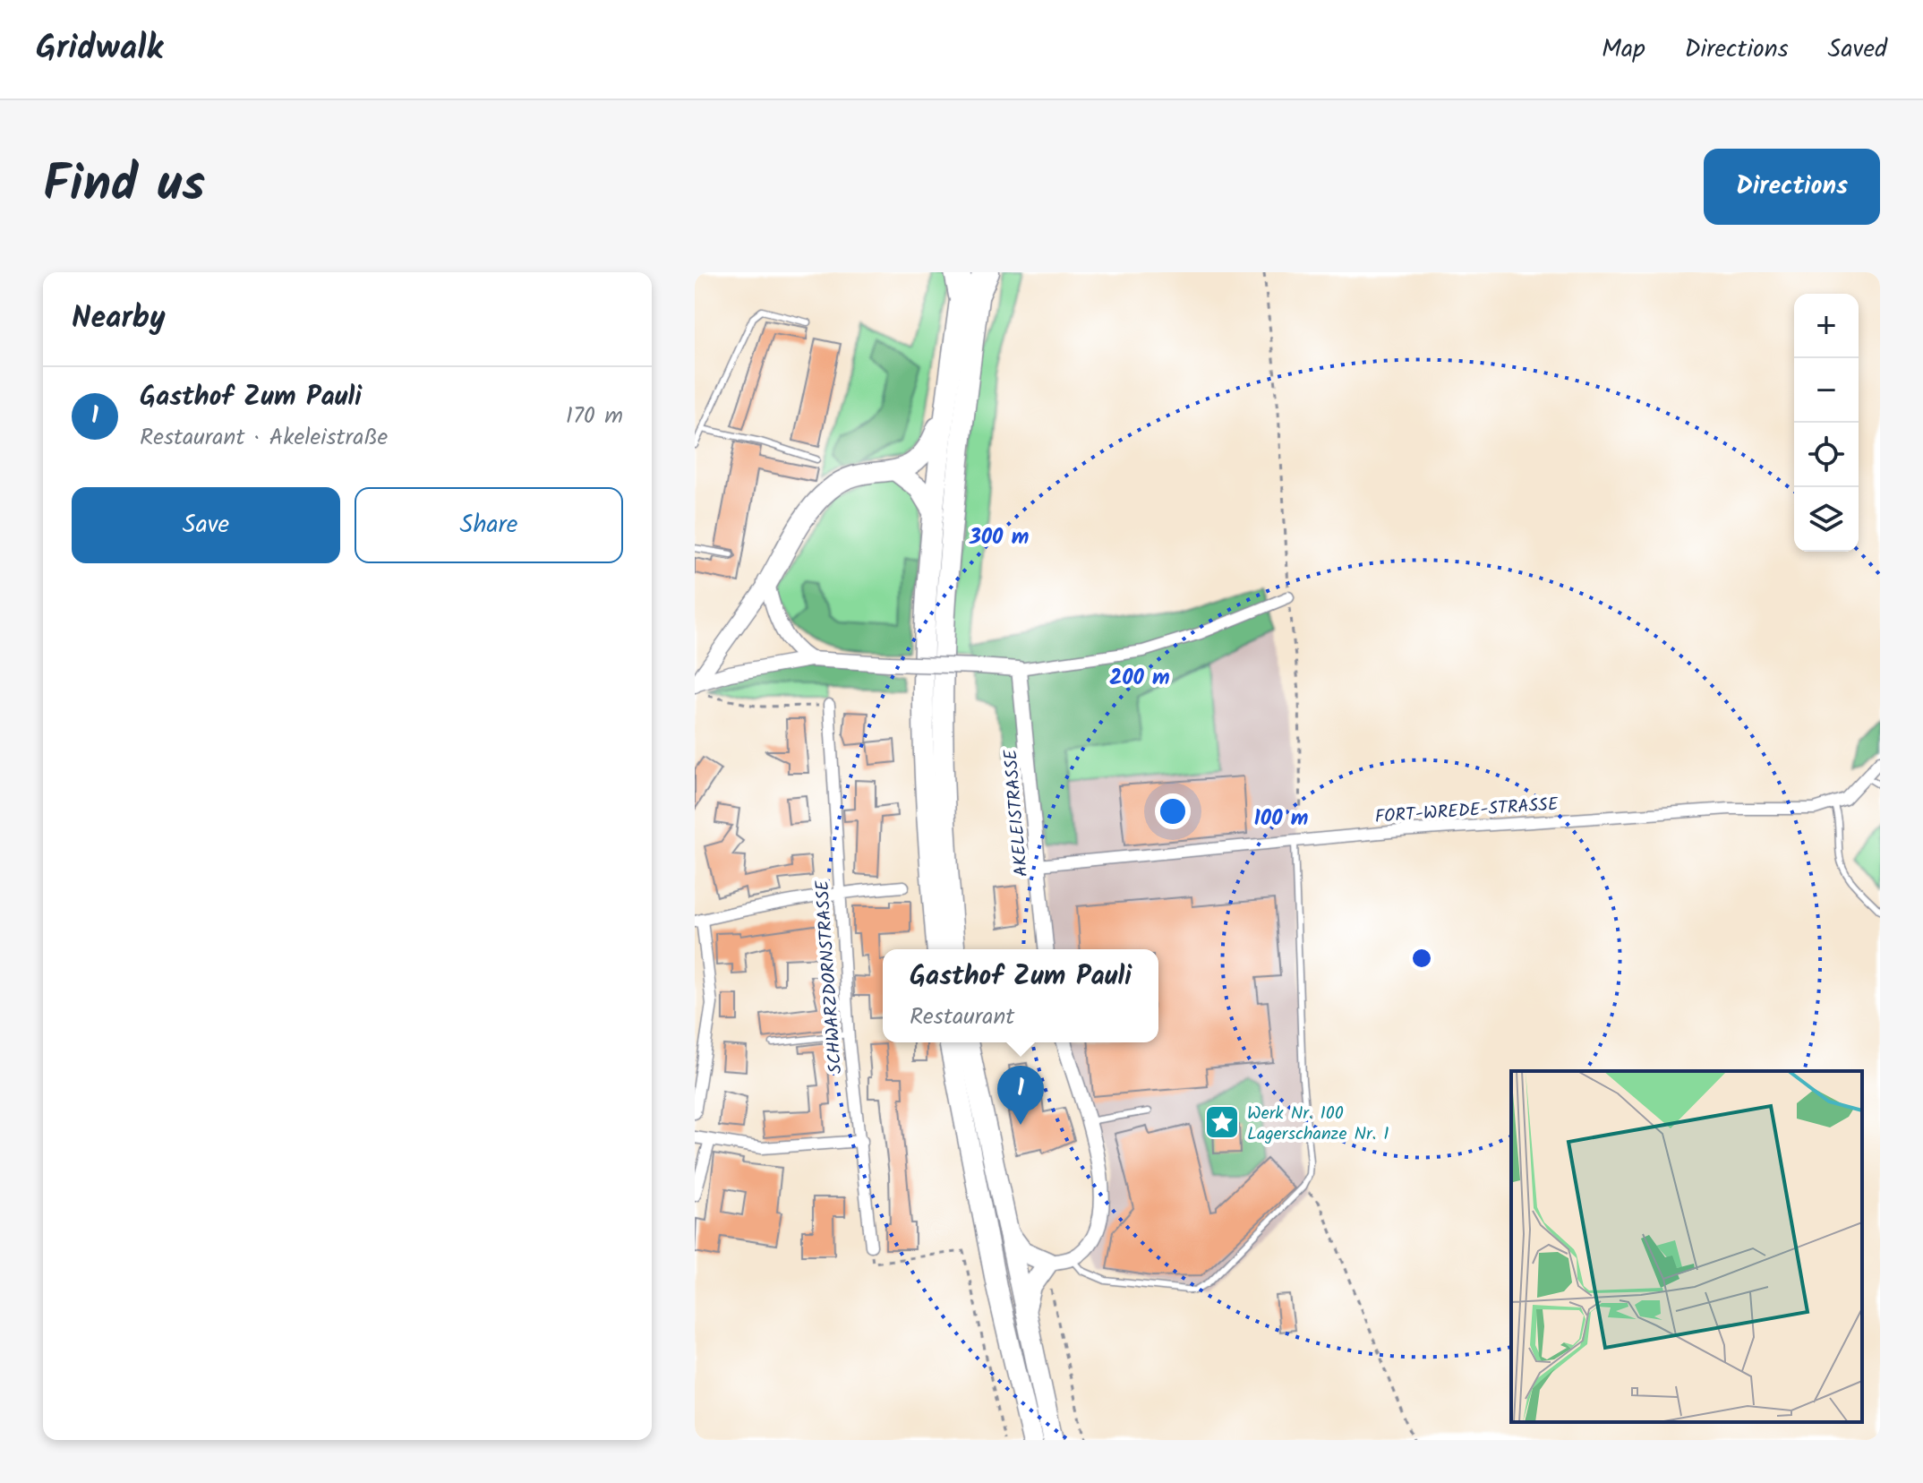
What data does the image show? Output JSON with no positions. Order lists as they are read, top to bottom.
{
  "streets": {
    "street": ["FORT-WREDE-STRASSE", "AKELEISTRASSE", "SCHWARZDORNSTRASSE"]
  },
  "crossings": [
    ["FORT-WREDE-STRASSE", "AKELEISTRASSE"]
  ],
  "places": {
    "place": ["Werk Nr. 100 Lagerschanze Nr. 1"]
  },
  "page": {
    "header": "Gridwalk",
    "nav": ["Map", "Directions", "Saved"],
    "title": "Find us",
    "buttons": [
      "Directions",
      ["Save", "Share"]
    ],
    "heading": "Nearby",
    "map_buttons": ["+", "−"],
    "list": [
      {
        "mark": "1",
        "name": "Gasthof Zum Pauli",
        "note": "Restaurant · Akeleistraße",
        "value": "170 m"
      }
    ],
    "popup": ["Gasthof Zum Pauli", "Restaurant"],
    "pins": "1"
  },
  "rings": ["300 m", "200 m", "100 m"]
}
